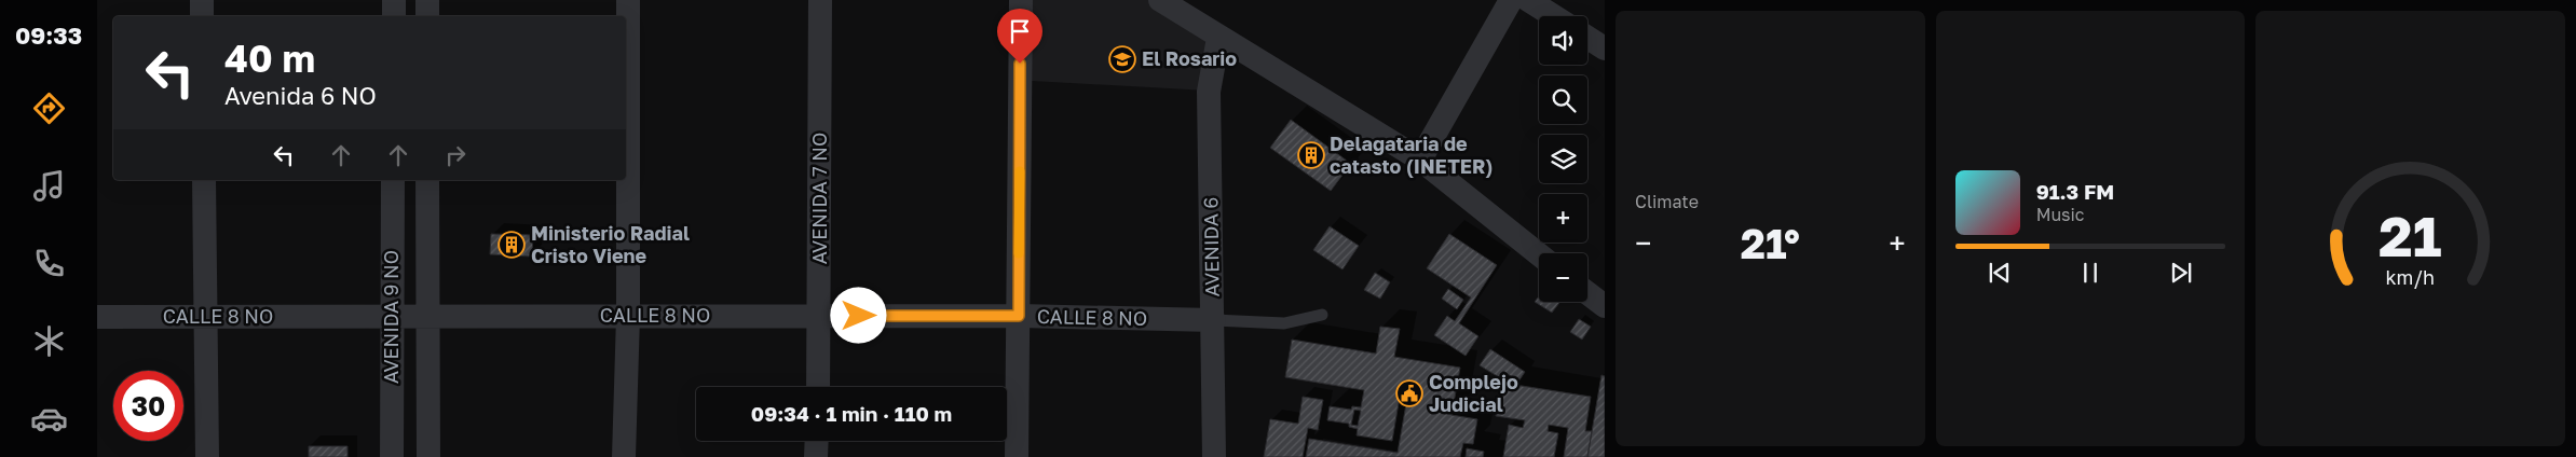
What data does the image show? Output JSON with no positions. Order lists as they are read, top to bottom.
{
  "streets": {
    "street": [
      "AVENIDA 7 NO",
      "AVENIDA 6",
      "CALLE 8 NO",
      "AVENIDA 9 NO"
    ]
  },
  "crossings": [
    ["AVENIDA 7 NO", "CALLE 8 NO"],
    ["AVENIDA 6", "CALLE 8 NO"],
    ["CALLE 8 NO", "AVENIDA 9 NO"]
  ],
  "places": {
    "school or university": ["El Rosario"],
    "building": ["Delagataria de catasto (INETER)", "Ministerio Radial Cristo Viene"],
    "public building": ["Complejo Judicial"]
  },
  "page": {
    "tabs": "09:33",
    "tile": "Climate",
    "map_buttons": ["+", "−"],
    "turn": ["40 m", "Avenida 6 NO"],
    "song": ["91.3 FM", "Music"],
    "heat": ["−", "21°", "+"],
    "limit": "30",
    "trip": "09:34 · 1 min · 110 m",
    "gauge": ["21", "km/h"]
  }
}
